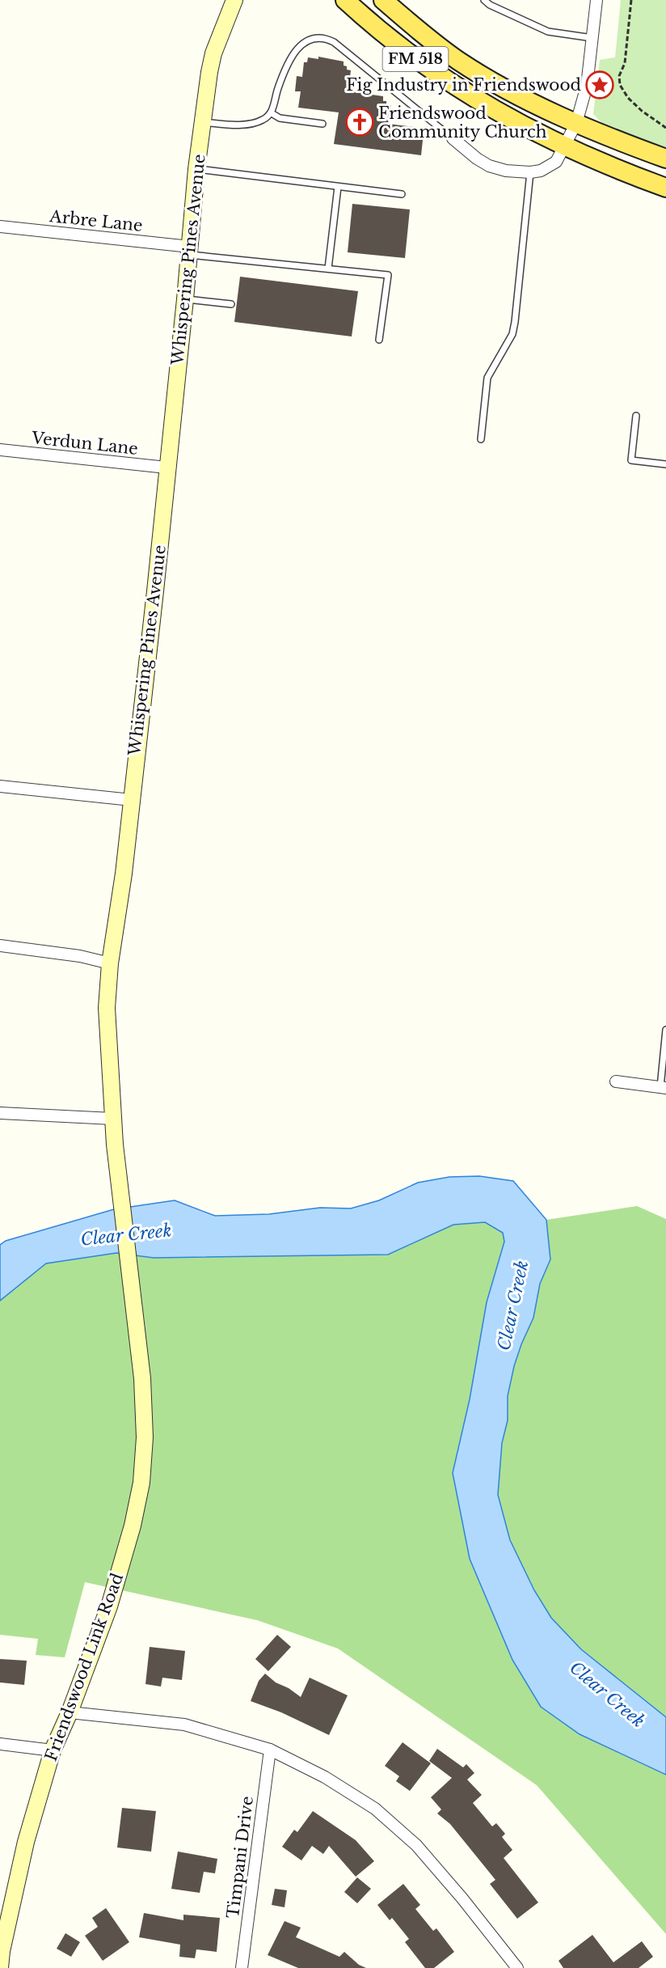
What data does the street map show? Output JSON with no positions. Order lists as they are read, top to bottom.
{
  "streets": {
    "main road": ["FM 518", "Whispering Pines Avenue", "Friendswood Link Road"],
    "street": ["Arbre Lane", "Verdun Lane", "Timpani Drive"]
  },
  "crossings": [
    ["Arbre Lane", "Whispering Pines Avenue"],
    ["Whispering Pines Avenue", "Verdun Lane"],
    ["Whispering Pines Avenue", "Friendswood Link Road"]
  ],
  "water": ["Clear Creek"],
  "places": {
    "place": ["Fig Industry in Friendswood"],
    "church": ["Friendswood Community Church"]
  }
}
